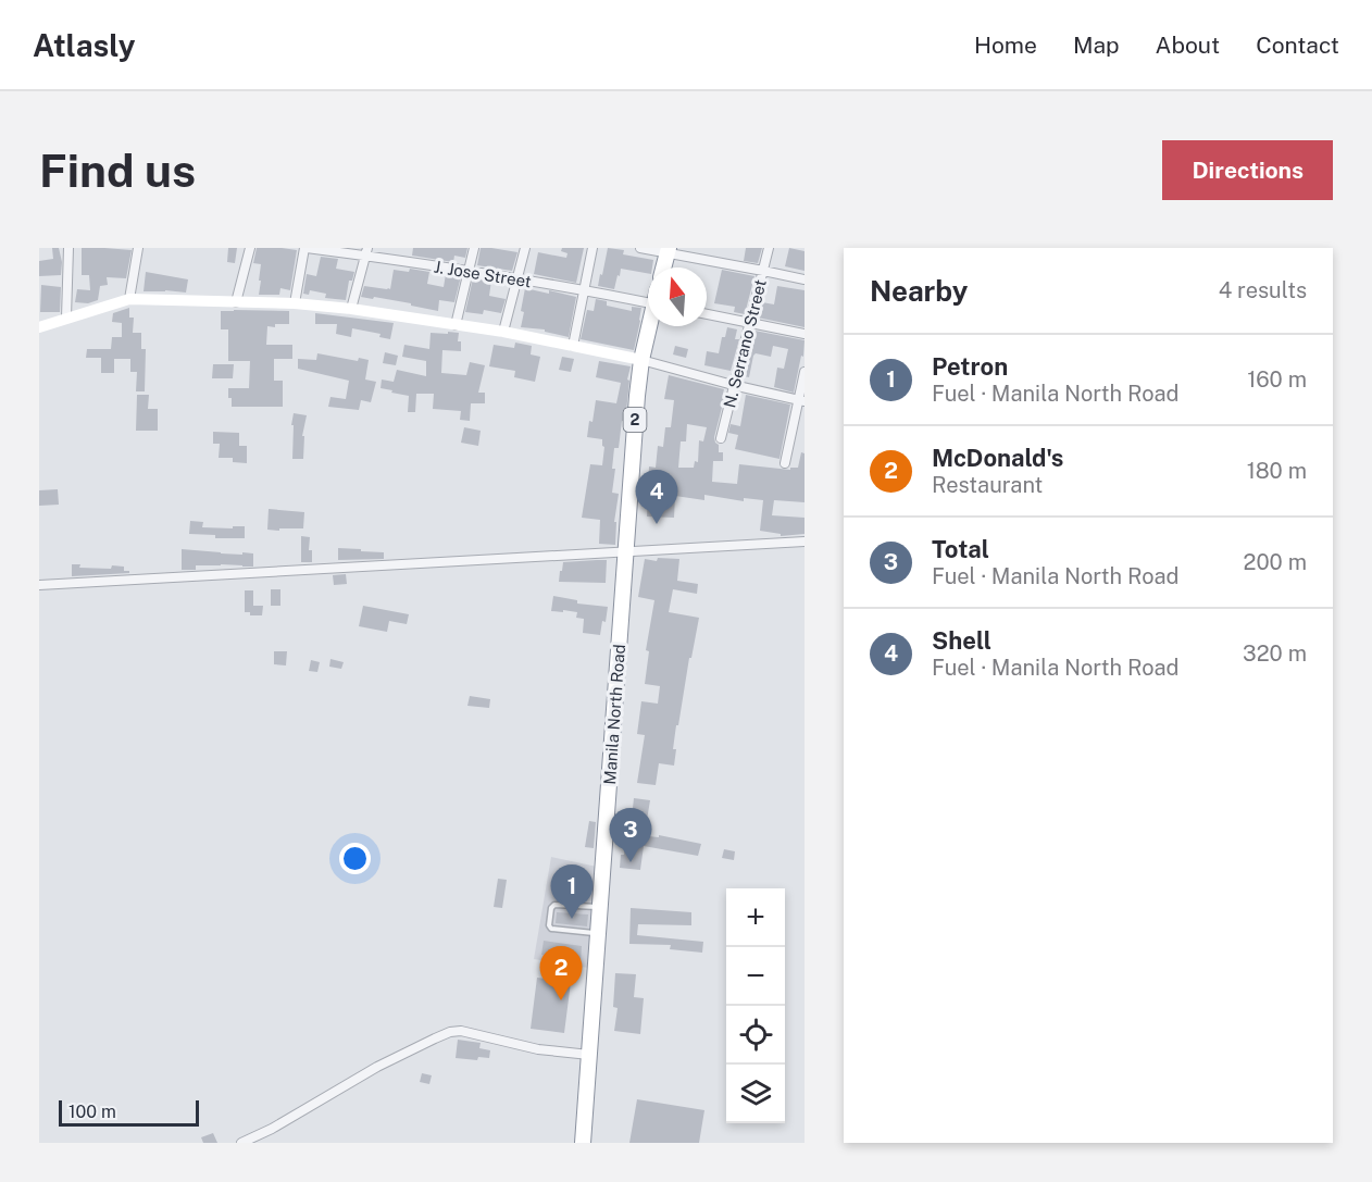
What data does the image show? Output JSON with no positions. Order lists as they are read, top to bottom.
{
  "streets": {
    "highway": ["2", "Manila North Road"],
    "street": ["J. Jose Street", "N. Serrano Street"]
  },
  "scale_bar": "100 m",
  "north": "top",
  "page": {
    "header": "Atlasly",
    "nav": [
      "Home",
      "Map",
      "About",
      "Contact"
    ],
    "buttons": "Directions",
    "title": "Find us",
    "heading": ["Nearby", "4 results"],
    "list": [
      {
        "mark": "1",
        "name": "Petron",
        "note": "Fuel · Manila North Road",
        "value": "160 m"
      },
      {
        "mark": "2",
        "name": "McDonald's",
        "note": "Restaurant",
        "value": "180 m"
      },
      {
        "mark": "3",
        "name": "Total",
        "note": "Fuel · Manila North Road",
        "value": "200 m"
      },
      {
        "mark": "4",
        "name": "Shell",
        "note": "Fuel · Manila North Road",
        "value": "320 m"
      }
    ],
    "pins": [
      "4",
      "3",
      "1",
      "2"
    ],
    "map_buttons": ["+", "−"],
    "scale": "100 m"
  }
}
